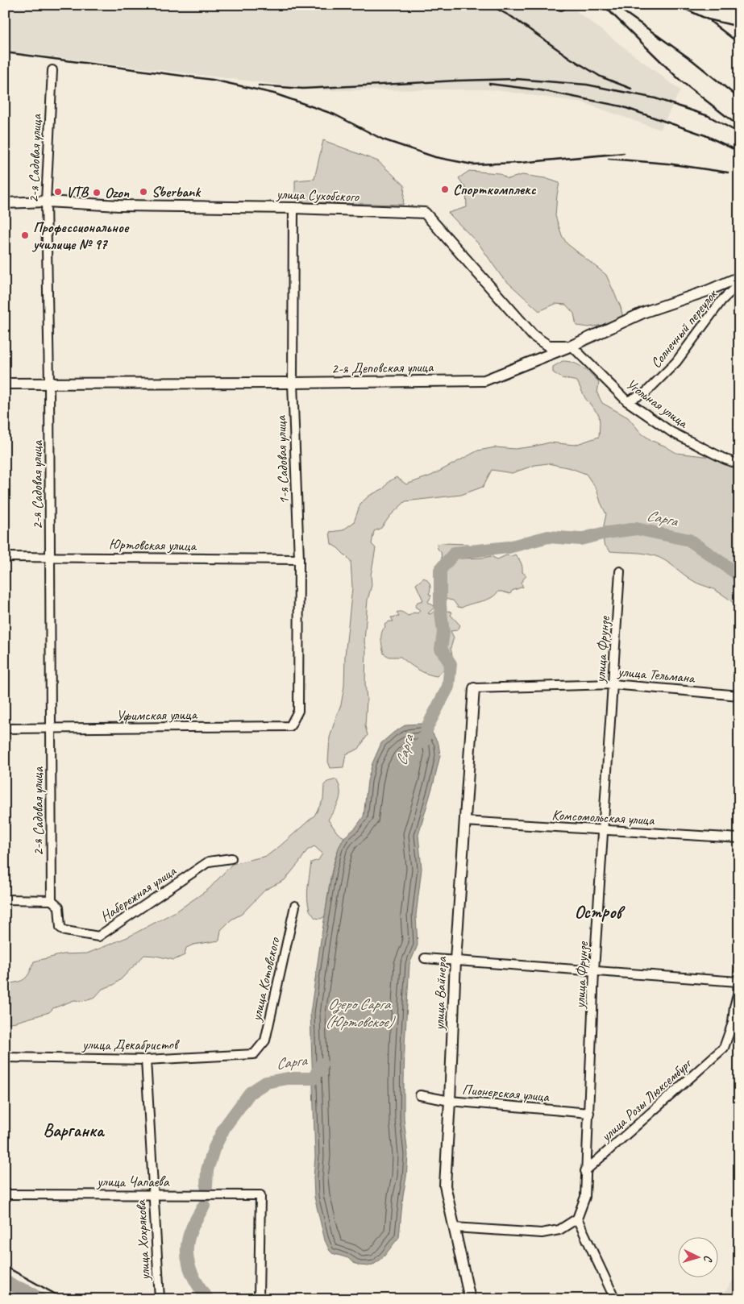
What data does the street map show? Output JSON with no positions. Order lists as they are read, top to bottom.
{
  "streets": {
    "street": [
      "2-я Садовая улица",
      "улица Сухобского",
      "Солнечный переулок",
      "2-я Деповская улица",
      "Угольная улица",
      "1-я Садовая улица",
      "Юртовская улица",
      "улица Фрунзе",
      "улица Тельмана",
      "Уфимская улица",
      "Комсомольская улица",
      "Набережная улица",
      "улица Котовского",
      "улица Вайнера",
      "улица Декабристов",
      "Пионерская улица",
      "улица Розы Люксембург",
      "улица Чапаева",
      "улица Хохрякова"
    ]
  },
  "crossings": [
    ["2-я Садовая улица", "улица Сухобского"],
    ["2-я Садовая улица", "2-я Деповская улица"],
    ["2-я Садовая улица", "Юртовская улица"],
    ["2-я Садовая улица", "Уфимская улица"],
    ["2-я Садовая улица", "Набережная улица"],
    ["улица Сухобского", "2-я Деповская улица"],
    ["улица Сухобского", "Угольная улица"],
    ["улица Сухобского", "1-я Садовая улица"],
    ["Солнечный переулок", "Угольная улица"],
    ["2-я Деповская улица", "Угольная улица"],
    ["2-я Деповская улица", "1-я Садовая улица"],
    ["1-я Садовая улица", "Юртовская улица"],
    ["1-я Садовая улица", "Уфимская улица"],
    ["улица Фрунзе", "улица Тельмана"],
    ["улица Фрунзе", "Комсомольская улица"],
    ["улица Фрунзе", "Пионерская улица"],
    ["улица Фрунзе", "улица Розы Люксембург"],
    ["улица Тельмана", "улица Вайнера"],
    ["Комсомольская улица", "улица Вайнера"],
    ["улица Котовского", "улица Декабристов"],
    ["улица Вайнера", "Пионерская улица"],
    ["улица Декабристов", "улица Хохрякова"],
    ["улица Чапаева", "улица Хохрякова"]
  ],
  "districts": ["Остров", "Варганка"],
  "water": ["Сарга", "Озеро Сарга (Юртовское)"],
  "places": [
    "Спорткомплекс",
    "VTB",
    "Sberbank",
    "Ozon",
    "Профессиональное училище № 97"
  ],
  "north": "right"
}
